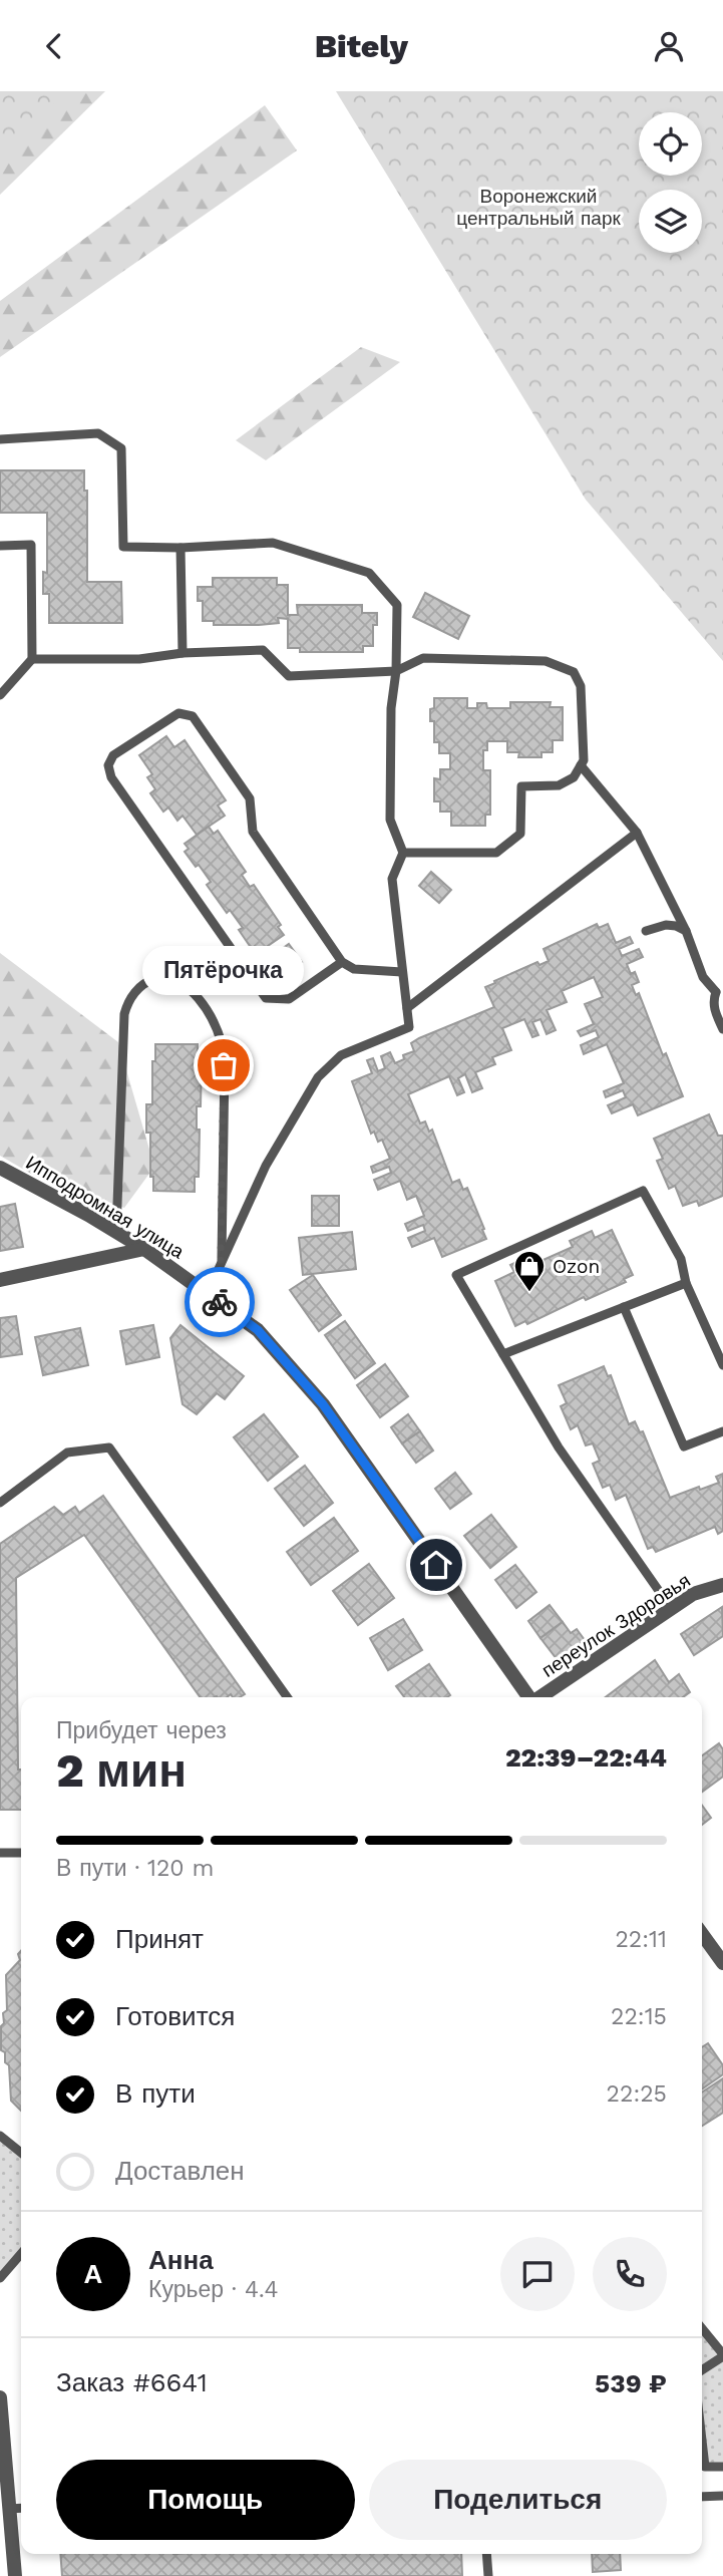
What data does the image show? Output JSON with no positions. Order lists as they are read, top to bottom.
{
  "streets": {
    "street": ["Ипподромная улица", "переулок Здоровья"]
  },
  "parks": ["Воронежский центральный парк"],
  "places": {
    "other": ["Пятёрочка"],
    "shop": ["Ozon"]
  },
  "page": {
    "header": "Bitely",
    "bubble": "Пятёрочка",
    "heading": ["2 мин", "Прибудет через", "22:39–22:44"],
    "panel": [
      "Анна",
      "Курьер · 4.4",
      "Заказ #6641",
      "539 ₽"
    ],
    "bar": "В пути · 120 m",
    "list": [
      ["Принят", "22:11"],
      ["Готовится", "22:15"],
      ["В пути", "22:25"],
      "Доставлен"
    ],
    "round": "А",
    "buttons": ["Помощь", "Поделиться"]
  }
}
